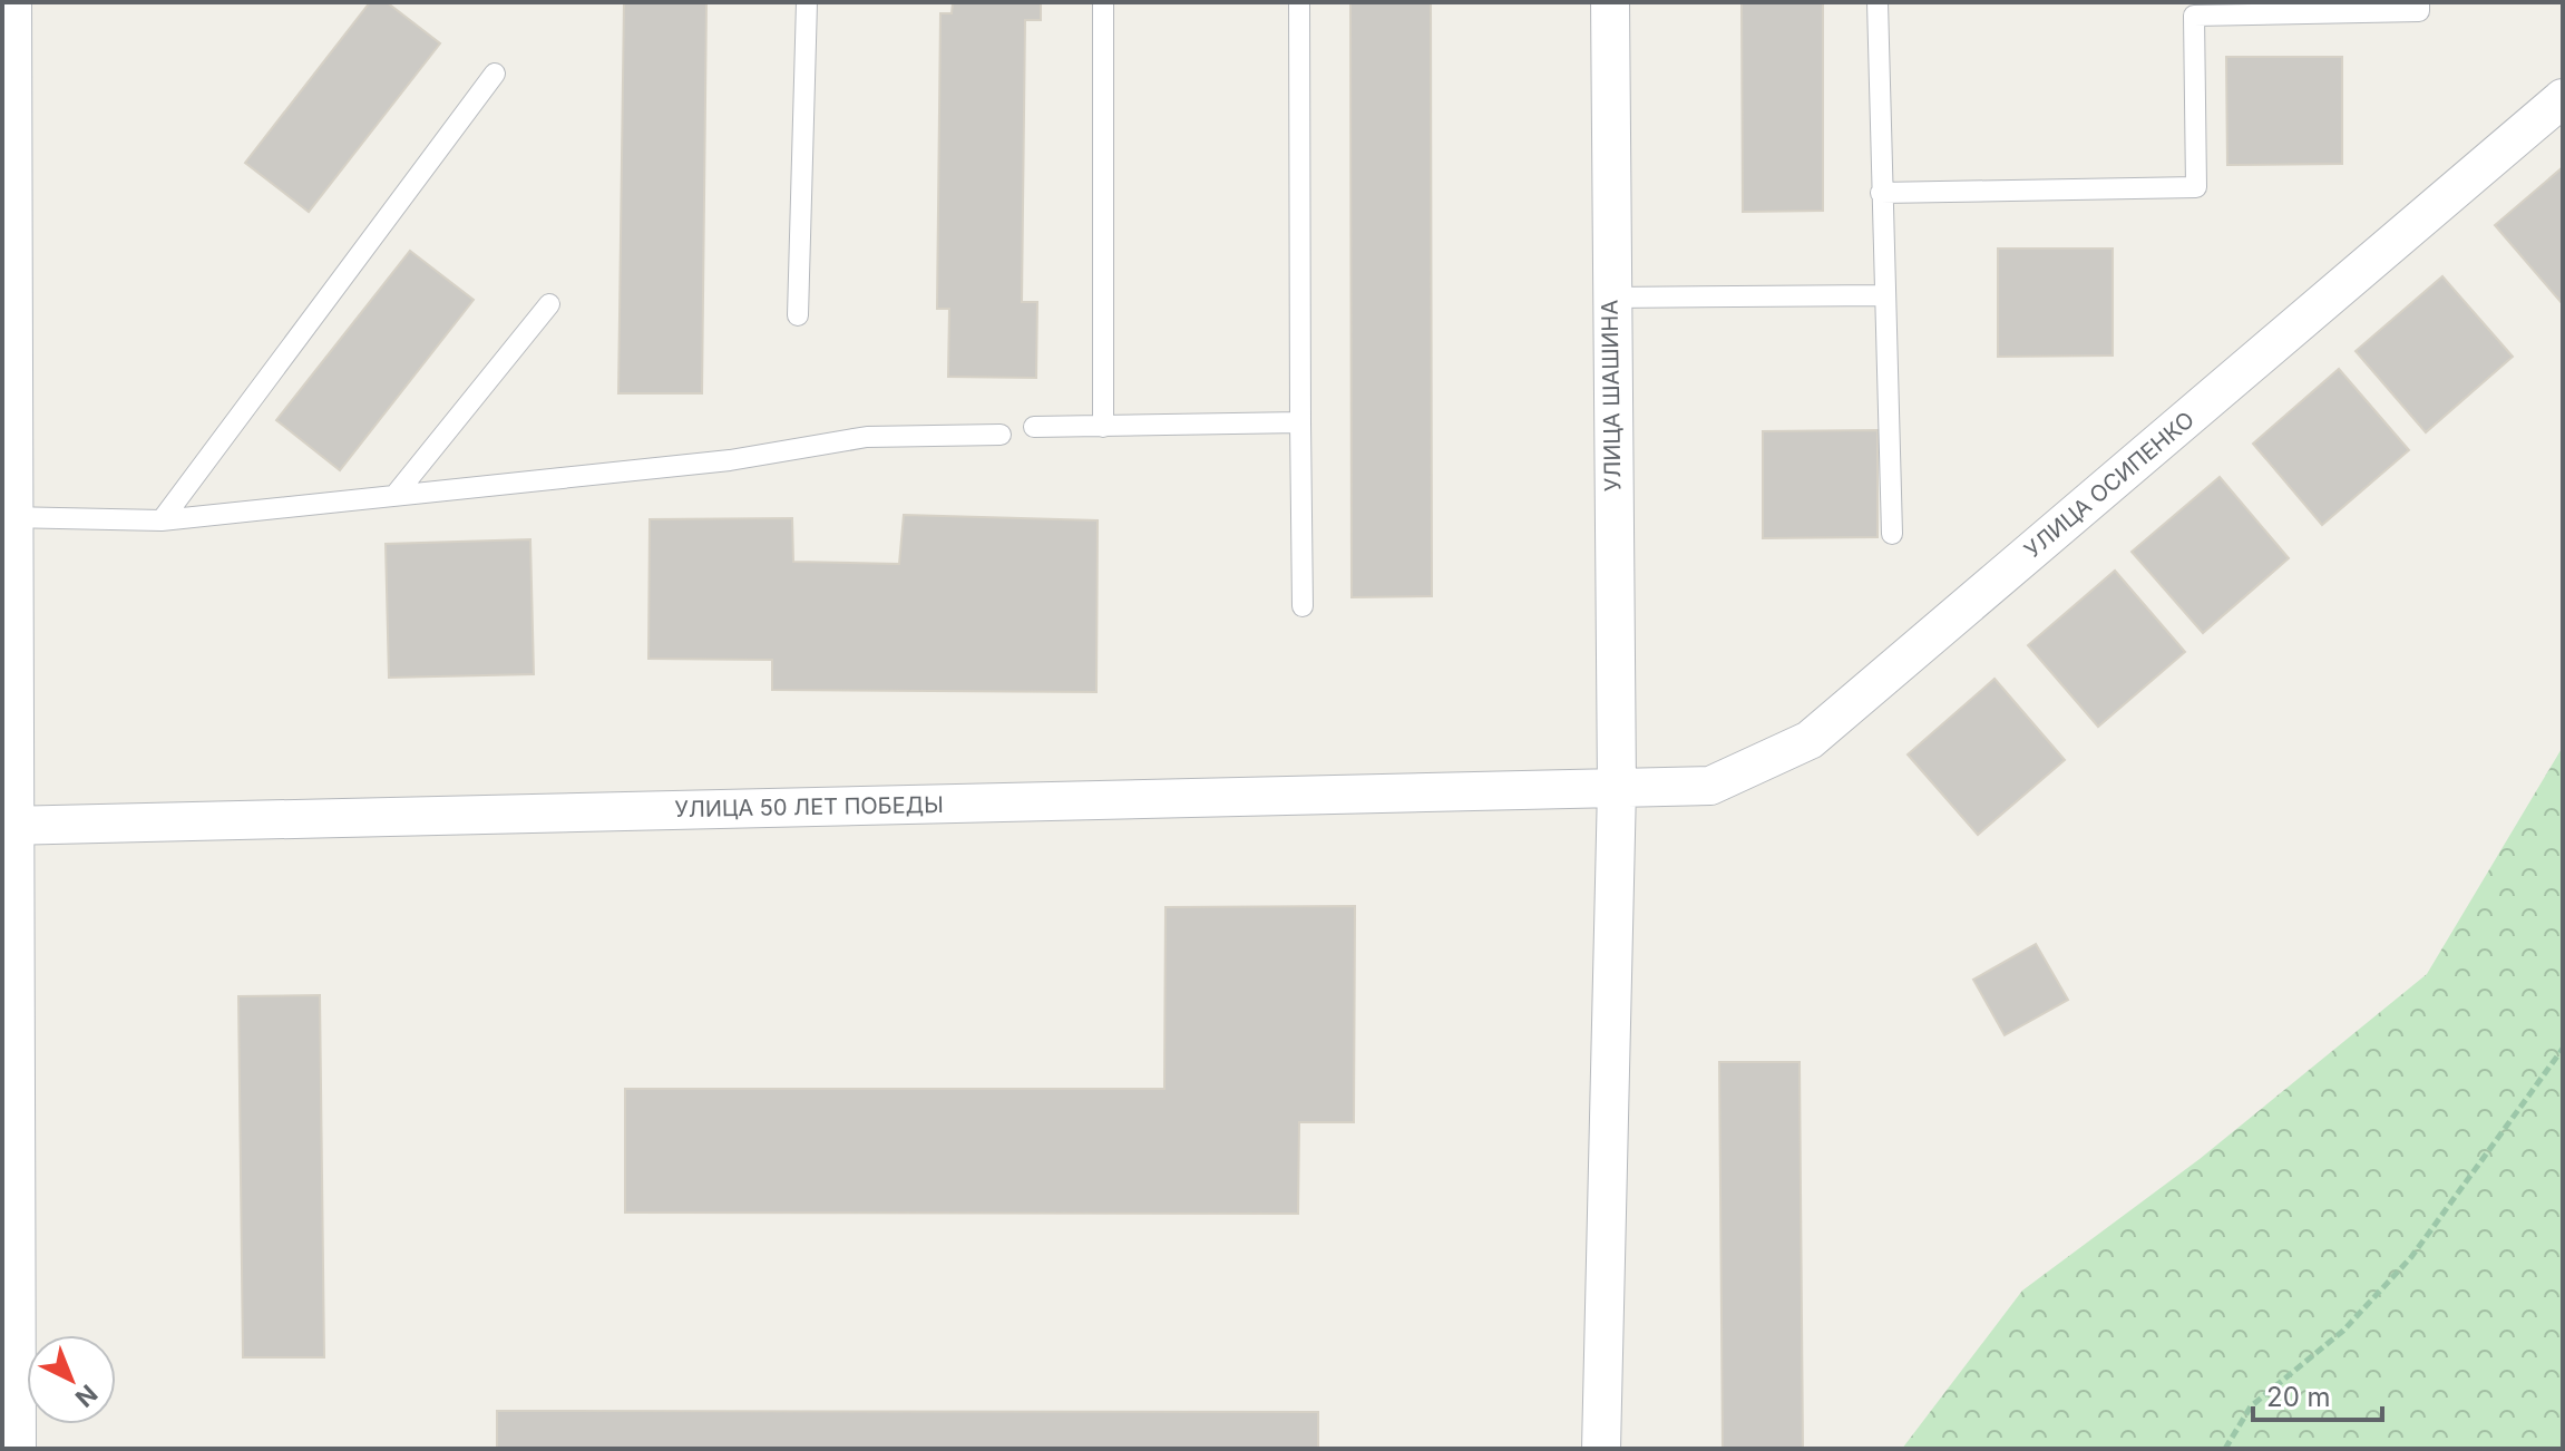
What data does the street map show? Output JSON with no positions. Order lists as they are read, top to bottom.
{
  "streets": {
    "street": ["УЛИЦА ШАШИНА", "УЛИЦА ОСИПЕНКО", "УЛИЦА 50 ЛЕТ ПОБЕДЫ"]
  },
  "crossings": [
    ["УЛИЦА ШАШИНА", "УЛИЦА ОСИПЕНКО"],
    ["УЛИЦА ШАШИНА", "УЛИЦА 50 ЛЕТ ПОБЕДЫ"],
    ["УЛИЦА ОСИПЕНКО", "УЛИЦА 50 ЛЕТ ПОБЕДЫ"]
  ],
  "scale_bar": "20 m",
  "north": "bottom right"
}
